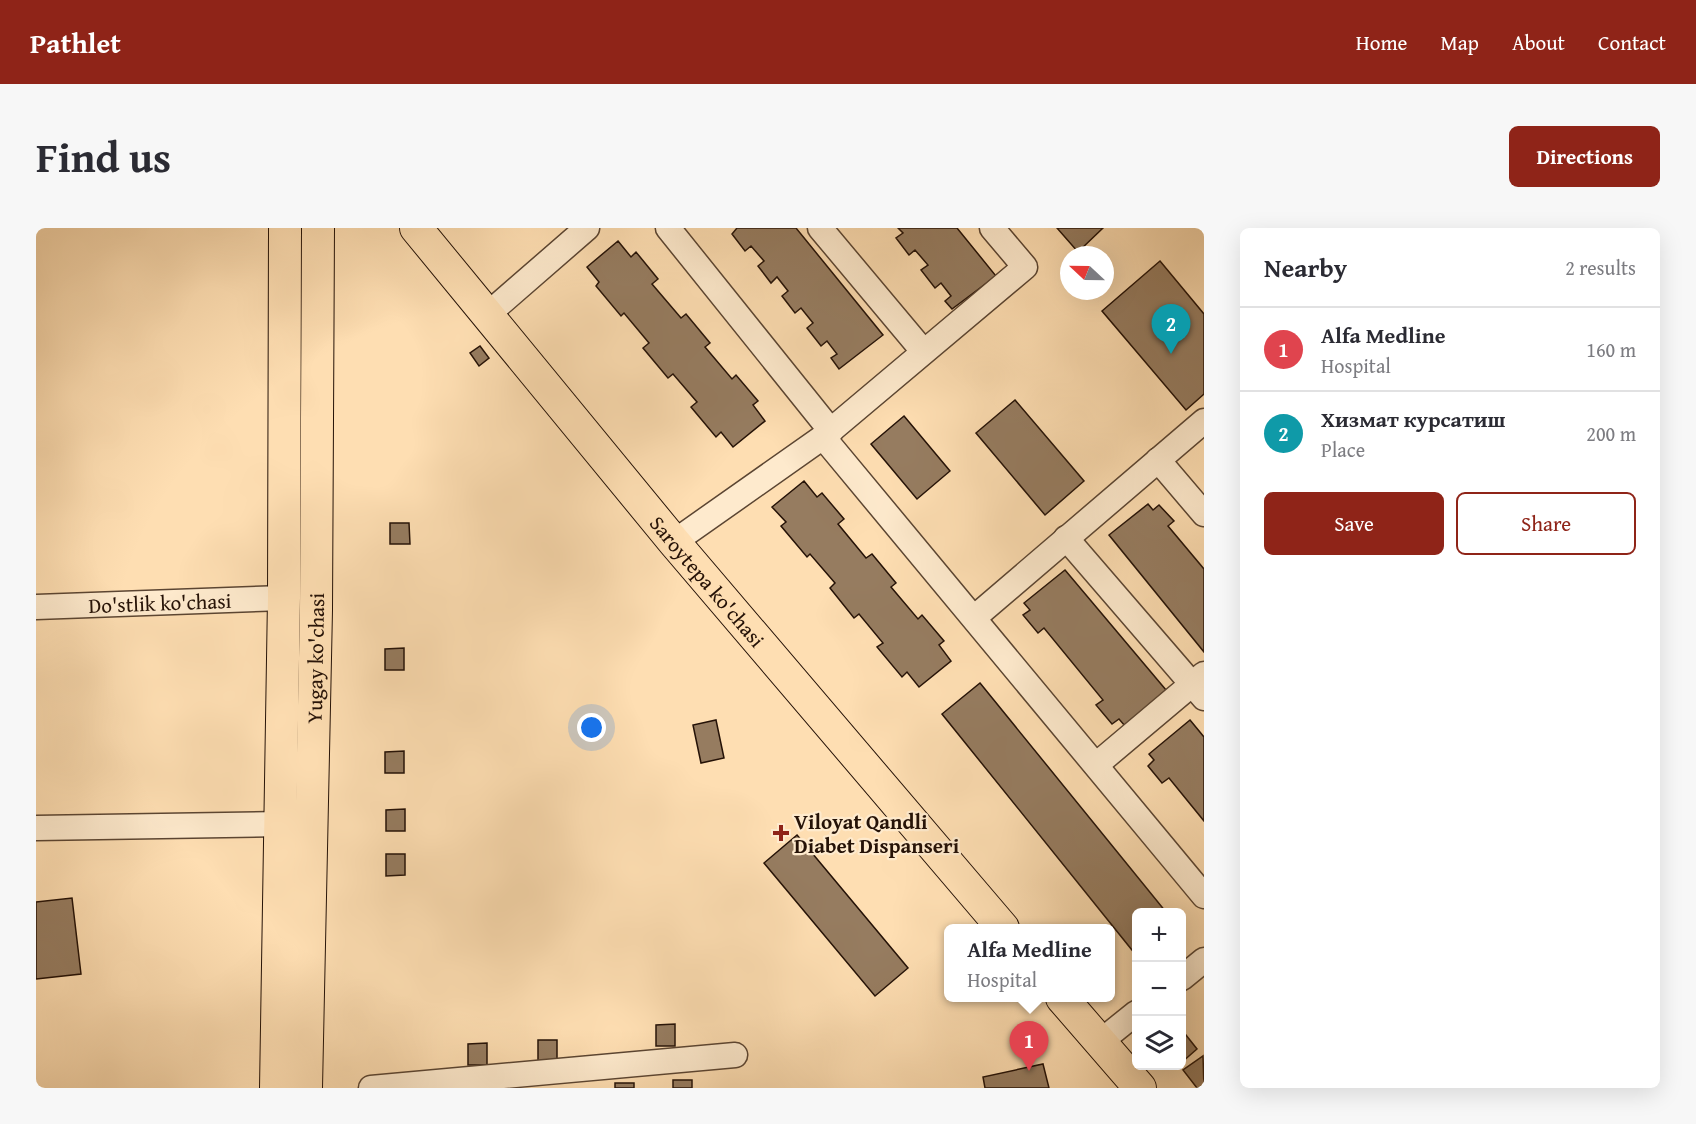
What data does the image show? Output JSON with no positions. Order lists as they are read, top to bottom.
{
  "streets": {
    "main road": ["Saroytepa ko'chasi", "Yugay ko'chasi"],
    "street": ["Do'stlik ko'chasi"]
  },
  "crossings": [
    ["Do'stlik ko'chasi", "Yugay ko'chasi"]
  ],
  "places": {
    "health": ["Viloyat Qandli Diabet Dispanseri"]
  },
  "north": "left",
  "page": {
    "header": "Pathlet",
    "nav": [
      "Home",
      "Map",
      "About",
      "Contact"
    ],
    "title": "Find us",
    "buttons": [
      "Directions",
      ["Save", "Share"]
    ],
    "heading": ["Nearby", "2 results"],
    "pins": ["2", "1"],
    "list": [
      {
        "mark": "1",
        "name": "Alfa Medline",
        "note": "Hospital",
        "value": "160 m"
      },
      {
        "mark": "2",
        "name": "Хизмат курсатиш",
        "note": "Place",
        "value": "200 m"
      }
    ],
    "map_buttons": ["+", "−"],
    "popup": ["Alfa Medline", "Hospital"]
  }
}
